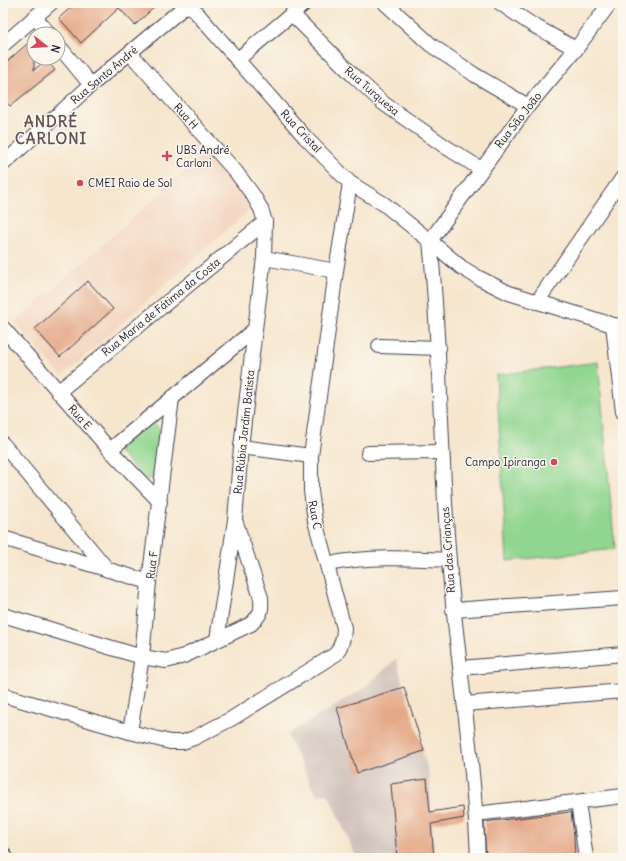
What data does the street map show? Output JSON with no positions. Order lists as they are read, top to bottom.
{
  "streets": {
    "street": [
      "Rua Santo André",
      "Rua Turquesa",
      "Rua H",
      "Rua São João",
      "Rua Cristal",
      "Rua Maria de Fátima da Costa",
      "Rua E",
      "Rua Rúbia Jardim Batista",
      "Rua C",
      "Rua das Crianças",
      "Rua F"
    ]
  },
  "crossings": [
    ["Rua Santo André", "Rua H"],
    ["Rua Santo André", "Rua Cristal"],
    ["Rua Turquesa", "Rua São João"],
    ["Rua H", "Rua Maria de Fátima da Costa"],
    ["Rua H", "Rua Rúbia Jardim Batista"],
    ["Rua São João", "Rua Cristal"],
    ["Rua São João", "Rua das Crianças"],
    ["Rua Cristal", "Rua C"],
    ["Rua Cristal", "Rua das Crianças"],
    ["Rua Maria de Fátima da Costa", "Rua E"],
    ["Rua Maria de Fátima da Costa", "Rua Rúbia Jardim Batista"],
    ["Rua E", "Rua F"],
    ["Rua C", "Rua F"]
  ],
  "districts": ["ANDRÉ CARLONI"],
  "places": {
    "health": ["UBS André Carloni"],
    "other": ["CMEI Raio de Sol", "Campo Ipiranga"]
  },
  "north": "right"
}
